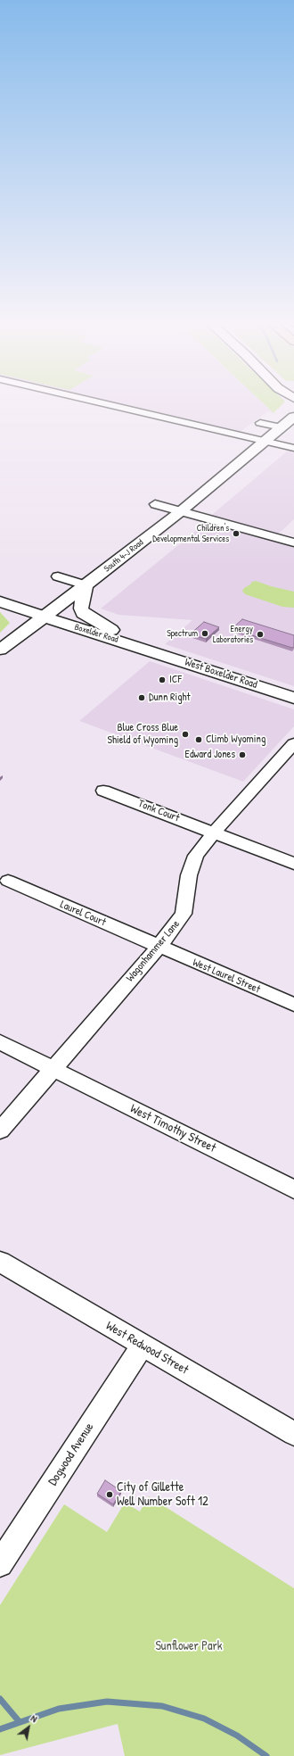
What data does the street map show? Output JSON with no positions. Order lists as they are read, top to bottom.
{
  "streets": {
    "main road": ["South 4-J Road", "Boxelder Road", "West Boxelder Road"],
    "street": [
      "Tonk Court",
      "Laurel Court",
      "Wagonhammer Lane",
      "West Laurel Street",
      "West Timothy Street",
      "West Redwood Street",
      "Dogwood Avenue"
    ]
  },
  "crossings": [
    ["South 4-J Road", "Boxelder Road"],
    ["Boxelder Road", "West Boxelder Road"],
    ["Tonk Court", "Wagonhammer Lane"],
    ["Laurel Court", "Wagonhammer Lane"],
    ["Laurel Court", "West Laurel Street"],
    ["Wagonhammer Lane", "West Laurel Street"],
    ["Wagonhammer Lane", "West Timothy Street"],
    ["West Redwood Street", "Dogwood Avenue"]
  ],
  "parks": ["Sunflower Park"],
  "places": [
    "Children's Developmental Services",
    "Spectrum",
    "Energy Laboratories",
    "ICF",
    "Dunn Right",
    "Blue Cross Blue Shield of Wyoming",
    "Climb Wyoming",
    "Edward Jones",
    "City of Gillette Well Number Soft 12"
  ],
  "north": "top right"
}
